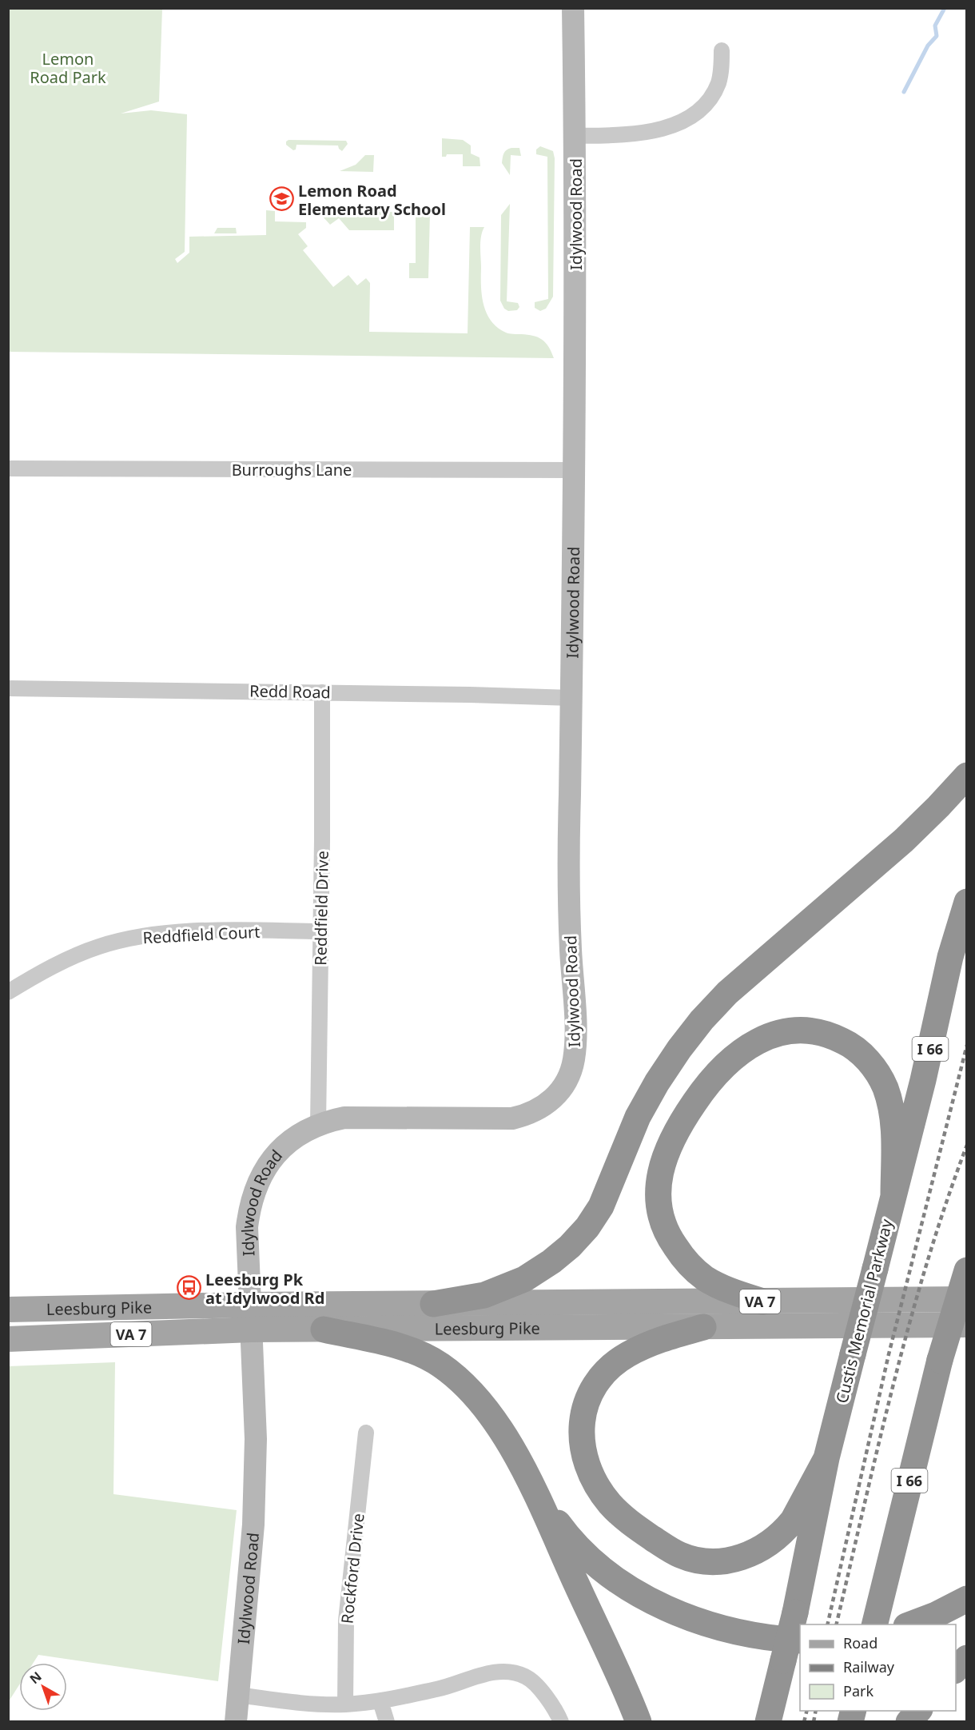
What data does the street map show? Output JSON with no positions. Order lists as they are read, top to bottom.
{
  "streets": {
    "highway": ["I 66", "Custis Memorial Parkway"],
    "main road": ["Idylwood Road", "VA 7", "Leesburg Pike"],
    "street": [
      "Burroughs Lane",
      "Redd Road",
      "Reddfield Drive",
      "Reddfield Court",
      "Rockford Drive"
    ]
  },
  "crossings": [
    ["Idylwood Road", "Burroughs Lane"],
    ["Idylwood Road", "Redd Road"],
    ["Idylwood Road", "Reddfield Drive"],
    ["Idylwood Road", "Leesburg Pike"],
    ["Redd Road", "Reddfield Drive"],
    ["Reddfield Drive", "Reddfield Court"]
  ],
  "parks": ["Lemon Road Park"],
  "places": {
    "school or university": ["Lemon Road Elementary School"],
    "bus stop": ["Leesburg Pk at Idylwood Rd"]
  },
  "legend": ["Road", "Railway", "Park"],
  "north": "top left"
}
